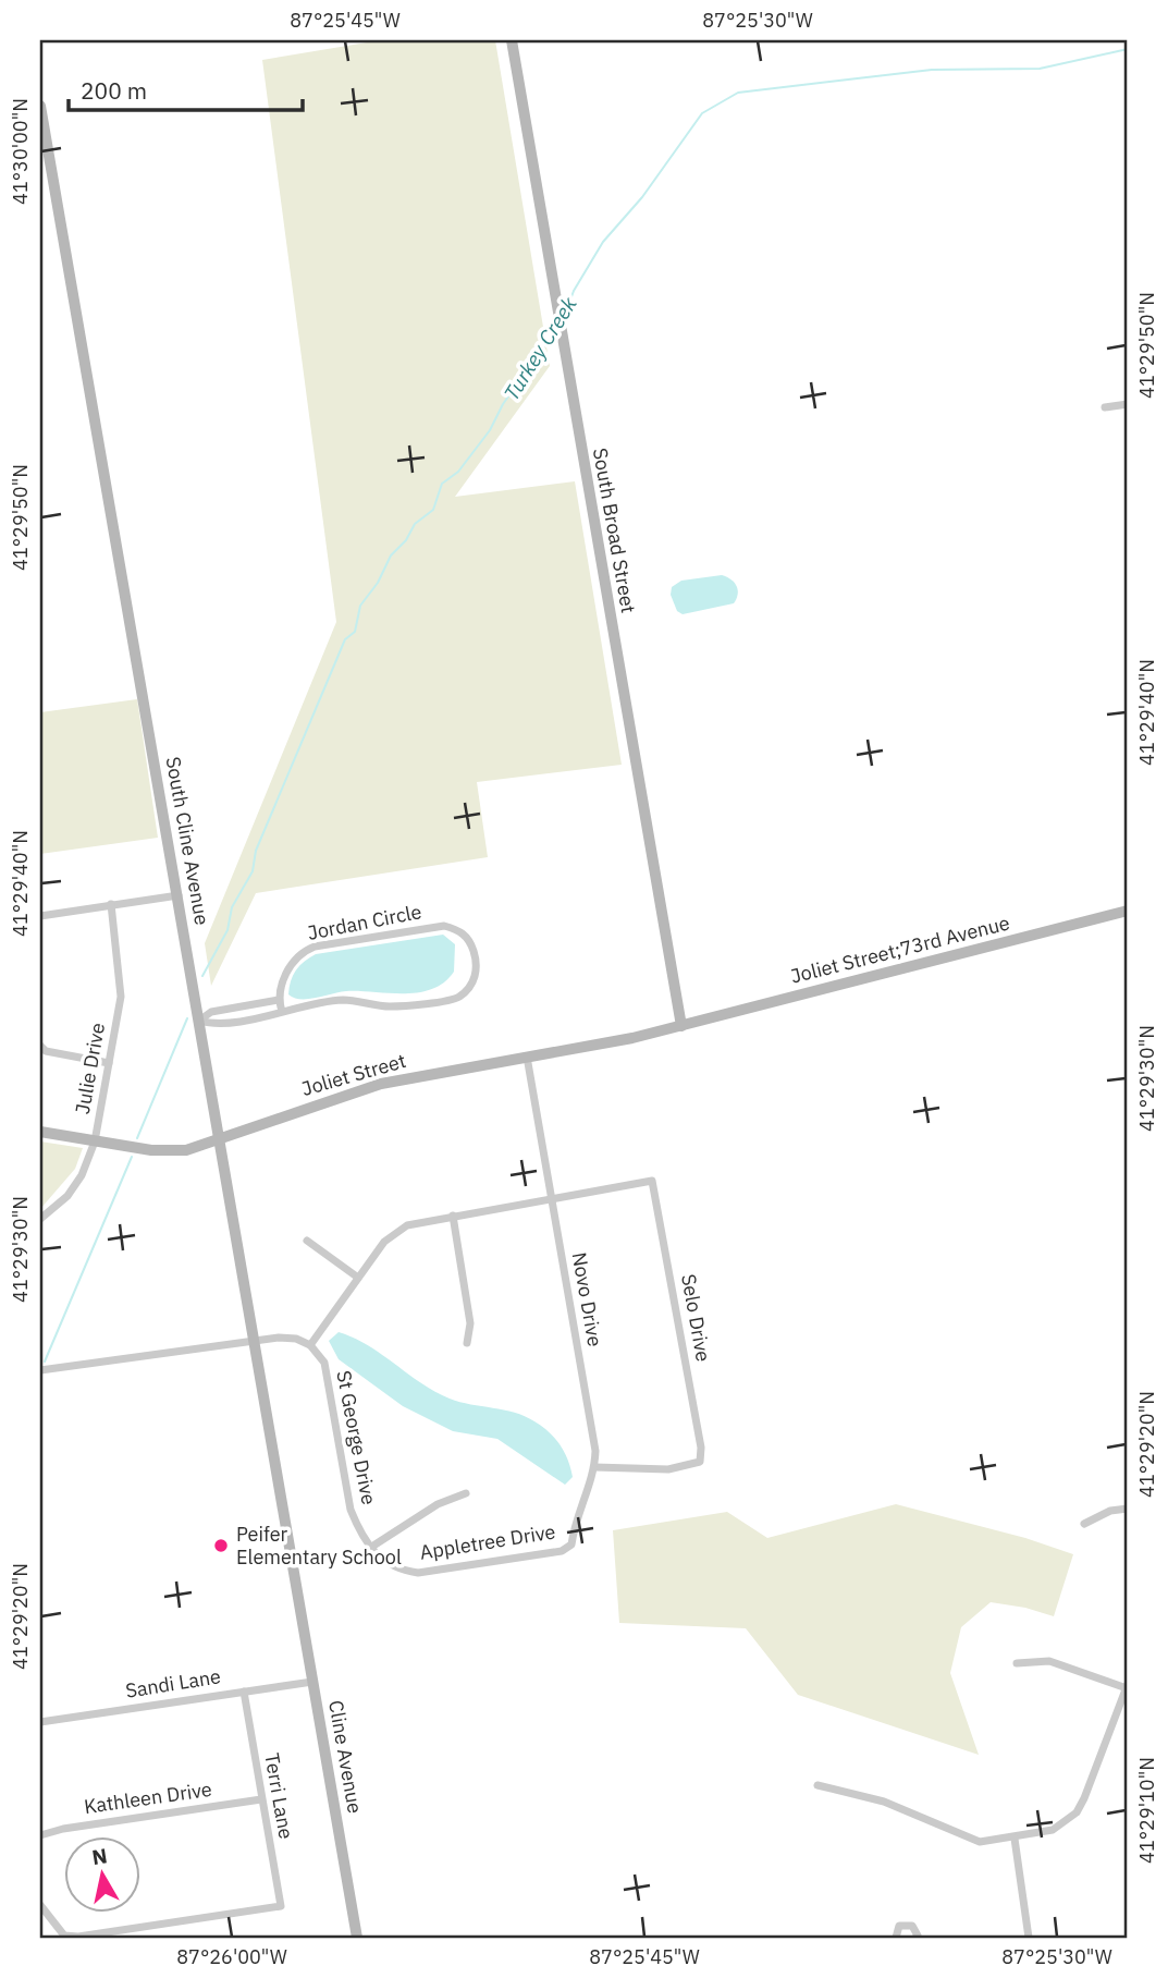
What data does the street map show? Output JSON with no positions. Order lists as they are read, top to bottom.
{
  "streets": {
    "street": [
      "South Broad Street",
      "South Cline Avenue",
      "Jordan Circle",
      "Joliet Street;73rd Avenue",
      "Julie Drive",
      "Joliet Street",
      "Novo Drive",
      "Selo Drive",
      "St George Drive",
      "Appletree Drive",
      "Sandi Lane",
      "Cline Avenue",
      "Terri Lane",
      "Kathleen Drive"
    ]
  },
  "crossings": [
    ["South Broad Street", "Joliet Street;73rd Avenue"],
    ["South Broad Street", "Joliet Street"],
    ["South Cline Avenue", "Jordan Circle"],
    ["South Cline Avenue", "Joliet Street"],
    ["South Cline Avenue", "Cline Avenue"],
    ["Joliet Street;73rd Avenue", "Joliet Street"],
    ["Julie Drive", "Joliet Street"],
    ["Joliet Street", "Novo Drive"],
    ["Novo Drive", "Selo Drive"],
    ["Novo Drive", "Appletree Drive"],
    ["St George Drive", "Appletree Drive"],
    ["Sandi Lane", "Cline Avenue"],
    ["Sandi Lane", "Terri Lane"],
    ["Terri Lane", "Kathleen Drive"]
  ],
  "water": ["Turkey Creek"],
  "places": ["Peifer Elementary School"],
  "scale_bar": "200 m",
  "north": "top",
  "coordinates": [
    "87°25'45\"W",
    "87°25'30\"W",
    "41°30'00\"N",
    "41°29'50\"N",
    "41°29'40\"N",
    "41°29'30\"N",
    "41°29'20\"N",
    "41°29'10\"N",
    "87°26'00\"W"
  ]
}
